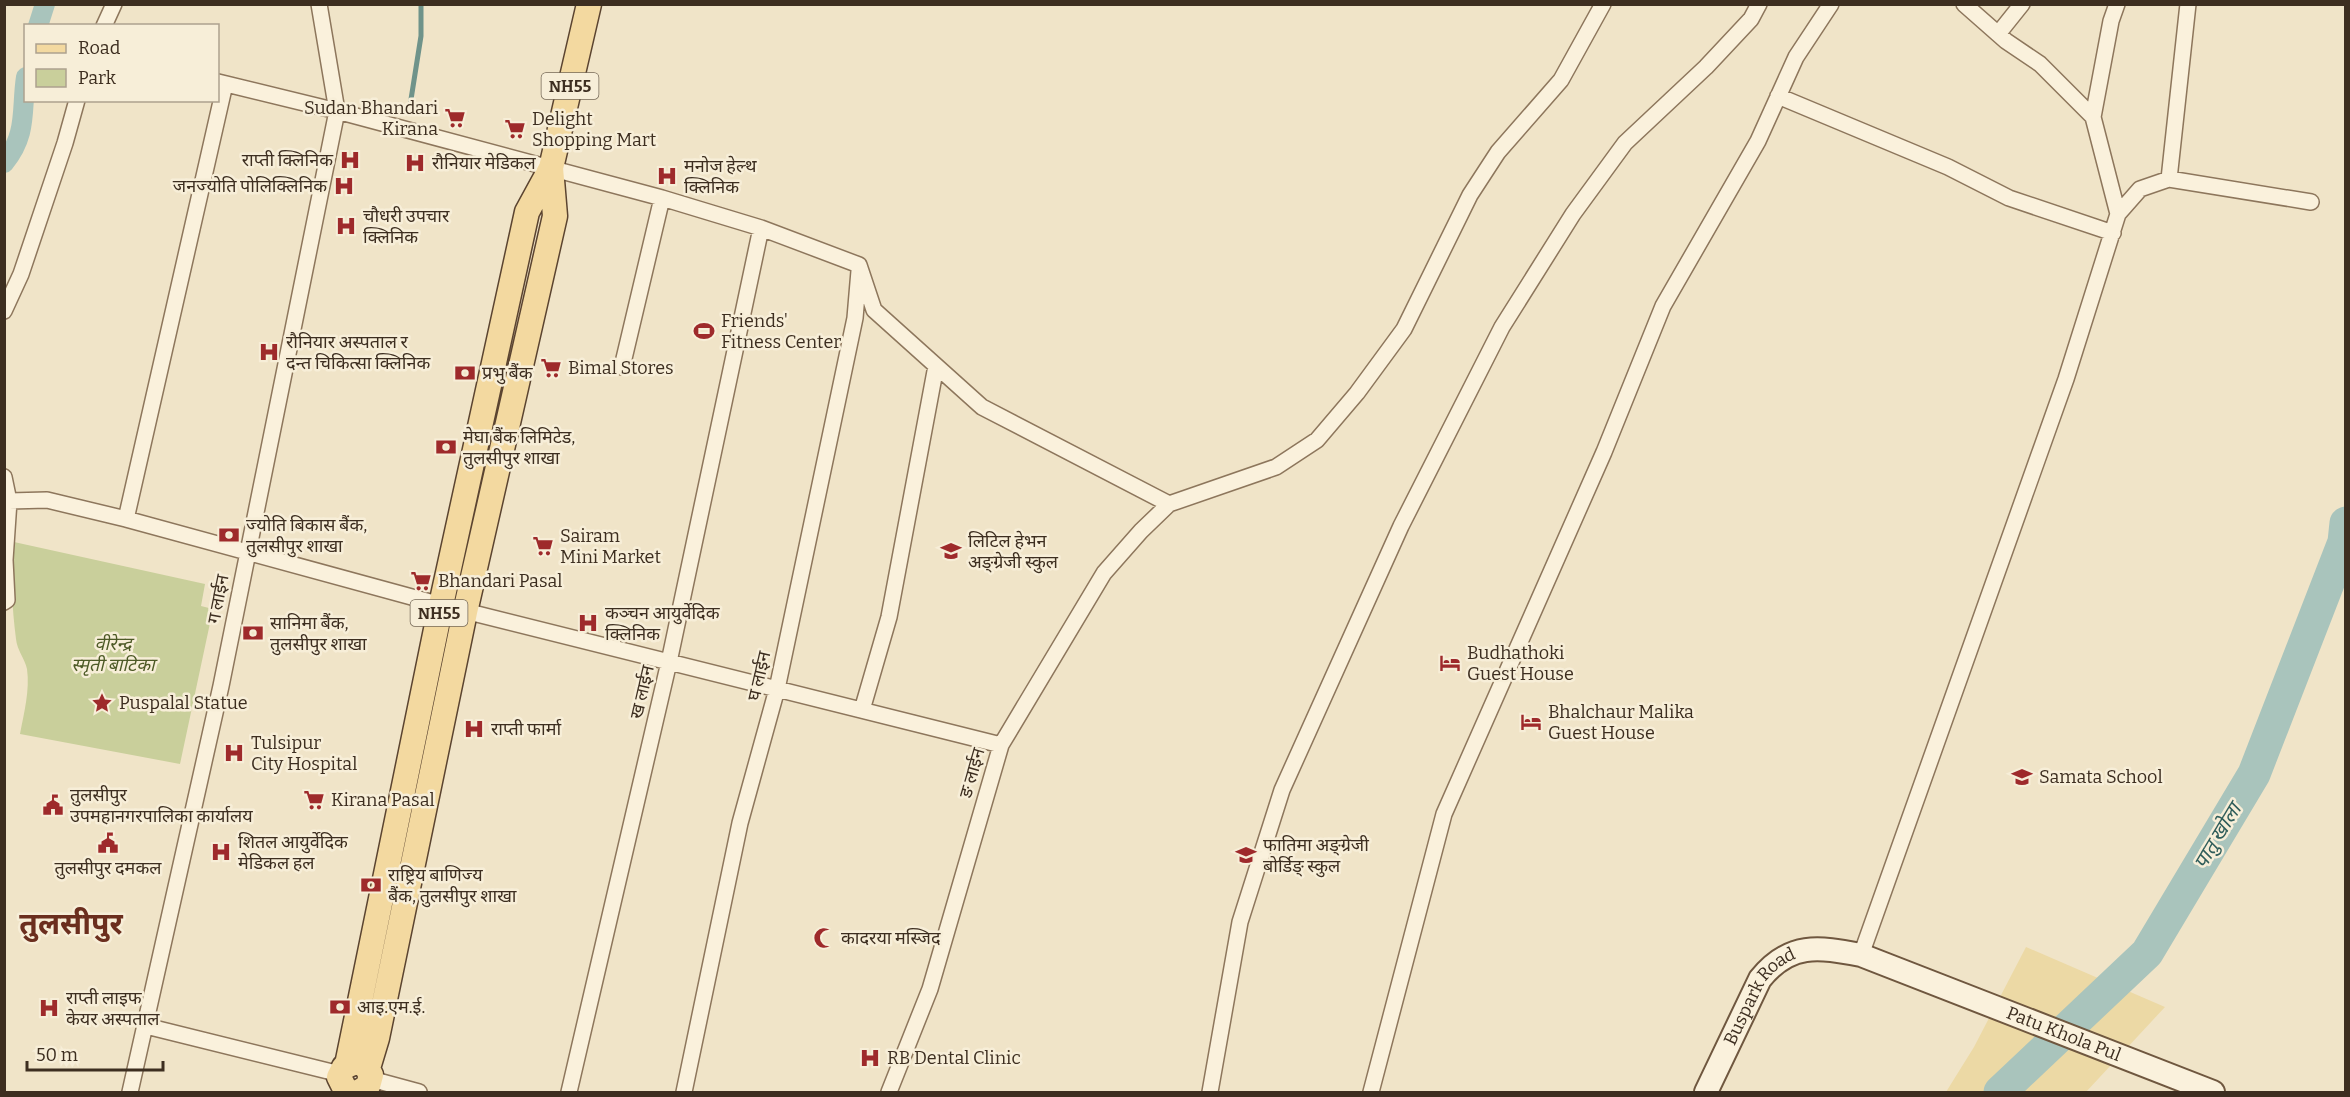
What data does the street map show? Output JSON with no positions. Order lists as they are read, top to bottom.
{
  "streets": {
    "main road": ["NH55", "Buspark Road", "Patu Khola Pul"],
    "street": [
      "ग लाईन",
      "घ लाईन",
      "ख लाईन",
      "ङ लाईन"
    ]
  },
  "crossings": [
    ["Buspark Road", "Patu Khola Pul"]
  ],
  "districts": ["तुलसीपुर"],
  "water": ["पातु खोला"],
  "parks": ["वीरेन्द्र स्मृती बाटिका"],
  "places": {
    "supermarket": [
      "Sudan Bhandari Kirana",
      "Delight Shopping Mart",
      "Bimal Stores",
      "Sairam Mini Market",
      "Bhandari Pasal",
      "Kirana Pasal"
    ],
    "hospital": [
      "राप्ती क्लिनिक",
      "रौनियार मेडिकल",
      "मनोज हेल्थ क्लिनिक",
      "जनज्योति पोलिक्लिनिक",
      "चौधरी उपचार क्लिनिक",
      "रौनियार अस्पताल र दन्त चिकित्सा क्लिनिक",
      "कञ्चन आयुर्वेदिक क्लिनिक",
      "राप्ती फार्मा",
      "Tulsipur City Hospital",
      "शितल आयुर्वेदिक मेडिकल हल",
      "राप्ती लाइफ केयर अस्पताल",
      "RB Dental Clinic"
    ],
    "sports": ["Friends' Fitness Center"],
    "bank": [
      "प्रभु बैंक",
      "मेघा बैंक लिमिटेड, तुलसीपुर शाखा",
      "ज्योति बिकास बैंक, तुलसीपुर शाखा",
      "सानिमा बैंक, तुलसीपुर शाखा",
      "राष्ट्रिय बाणिज्य बैंक, तुलसीपुर शाखा",
      "आइ.एम.ई."
    ],
    "school or university": ["लिटिल हेभन अङ्‍ग्रेजी स्कुल", "Samata School", "फातिमा अङ्‍ग्रेजी बोर्डिङ् स्कुल"],
    "hotel": ["Budhathoki Guest House", "Bhalchaur Malika Guest House"],
    "place": ["Puspalal Statue"],
    "public building": ["तुलसीपुर उपमहानगरपालिका कार्यालय", "तुलसीपुर दमकल"],
    "mosque": ["कादरया मस्जिद"]
  },
  "legend": ["Road", "Park"],
  "scale_bar": "50 m"
}
